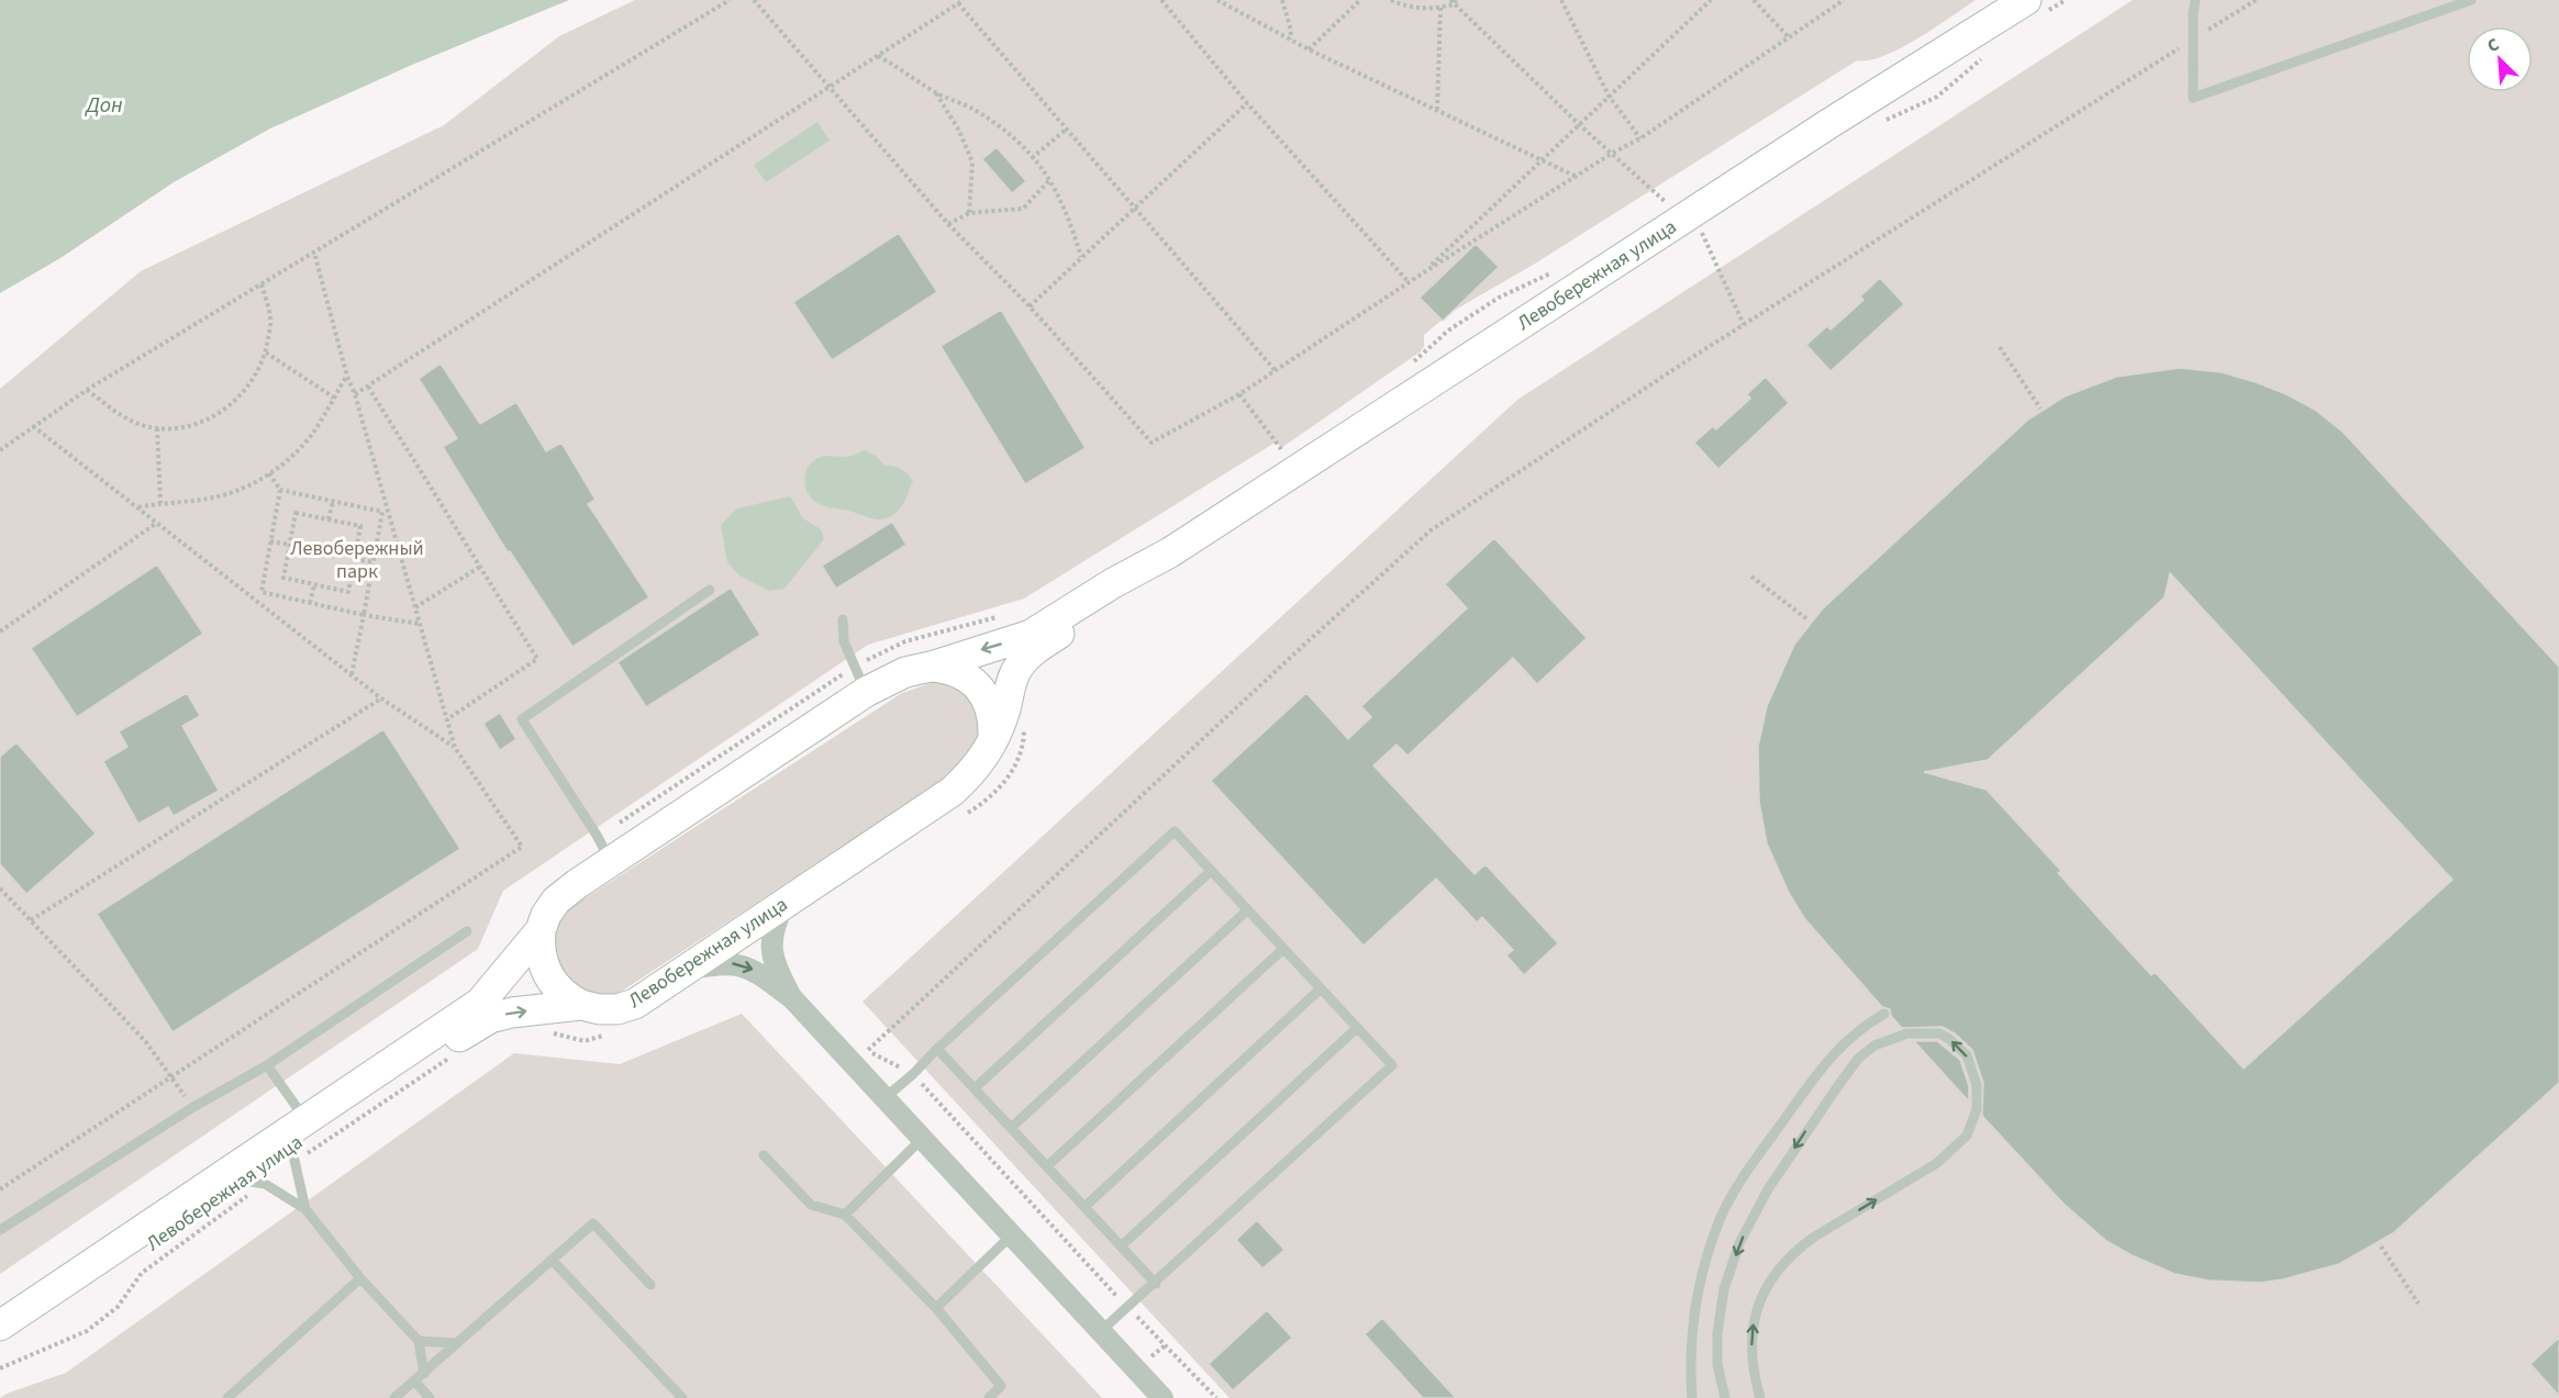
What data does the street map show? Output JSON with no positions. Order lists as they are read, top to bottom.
{
  "streets": {
    "main road": ["Левобережная улица"]
  },
  "water": ["Дон"],
  "parks": ["Левобережный парк"],
  "north": "top left"
}
